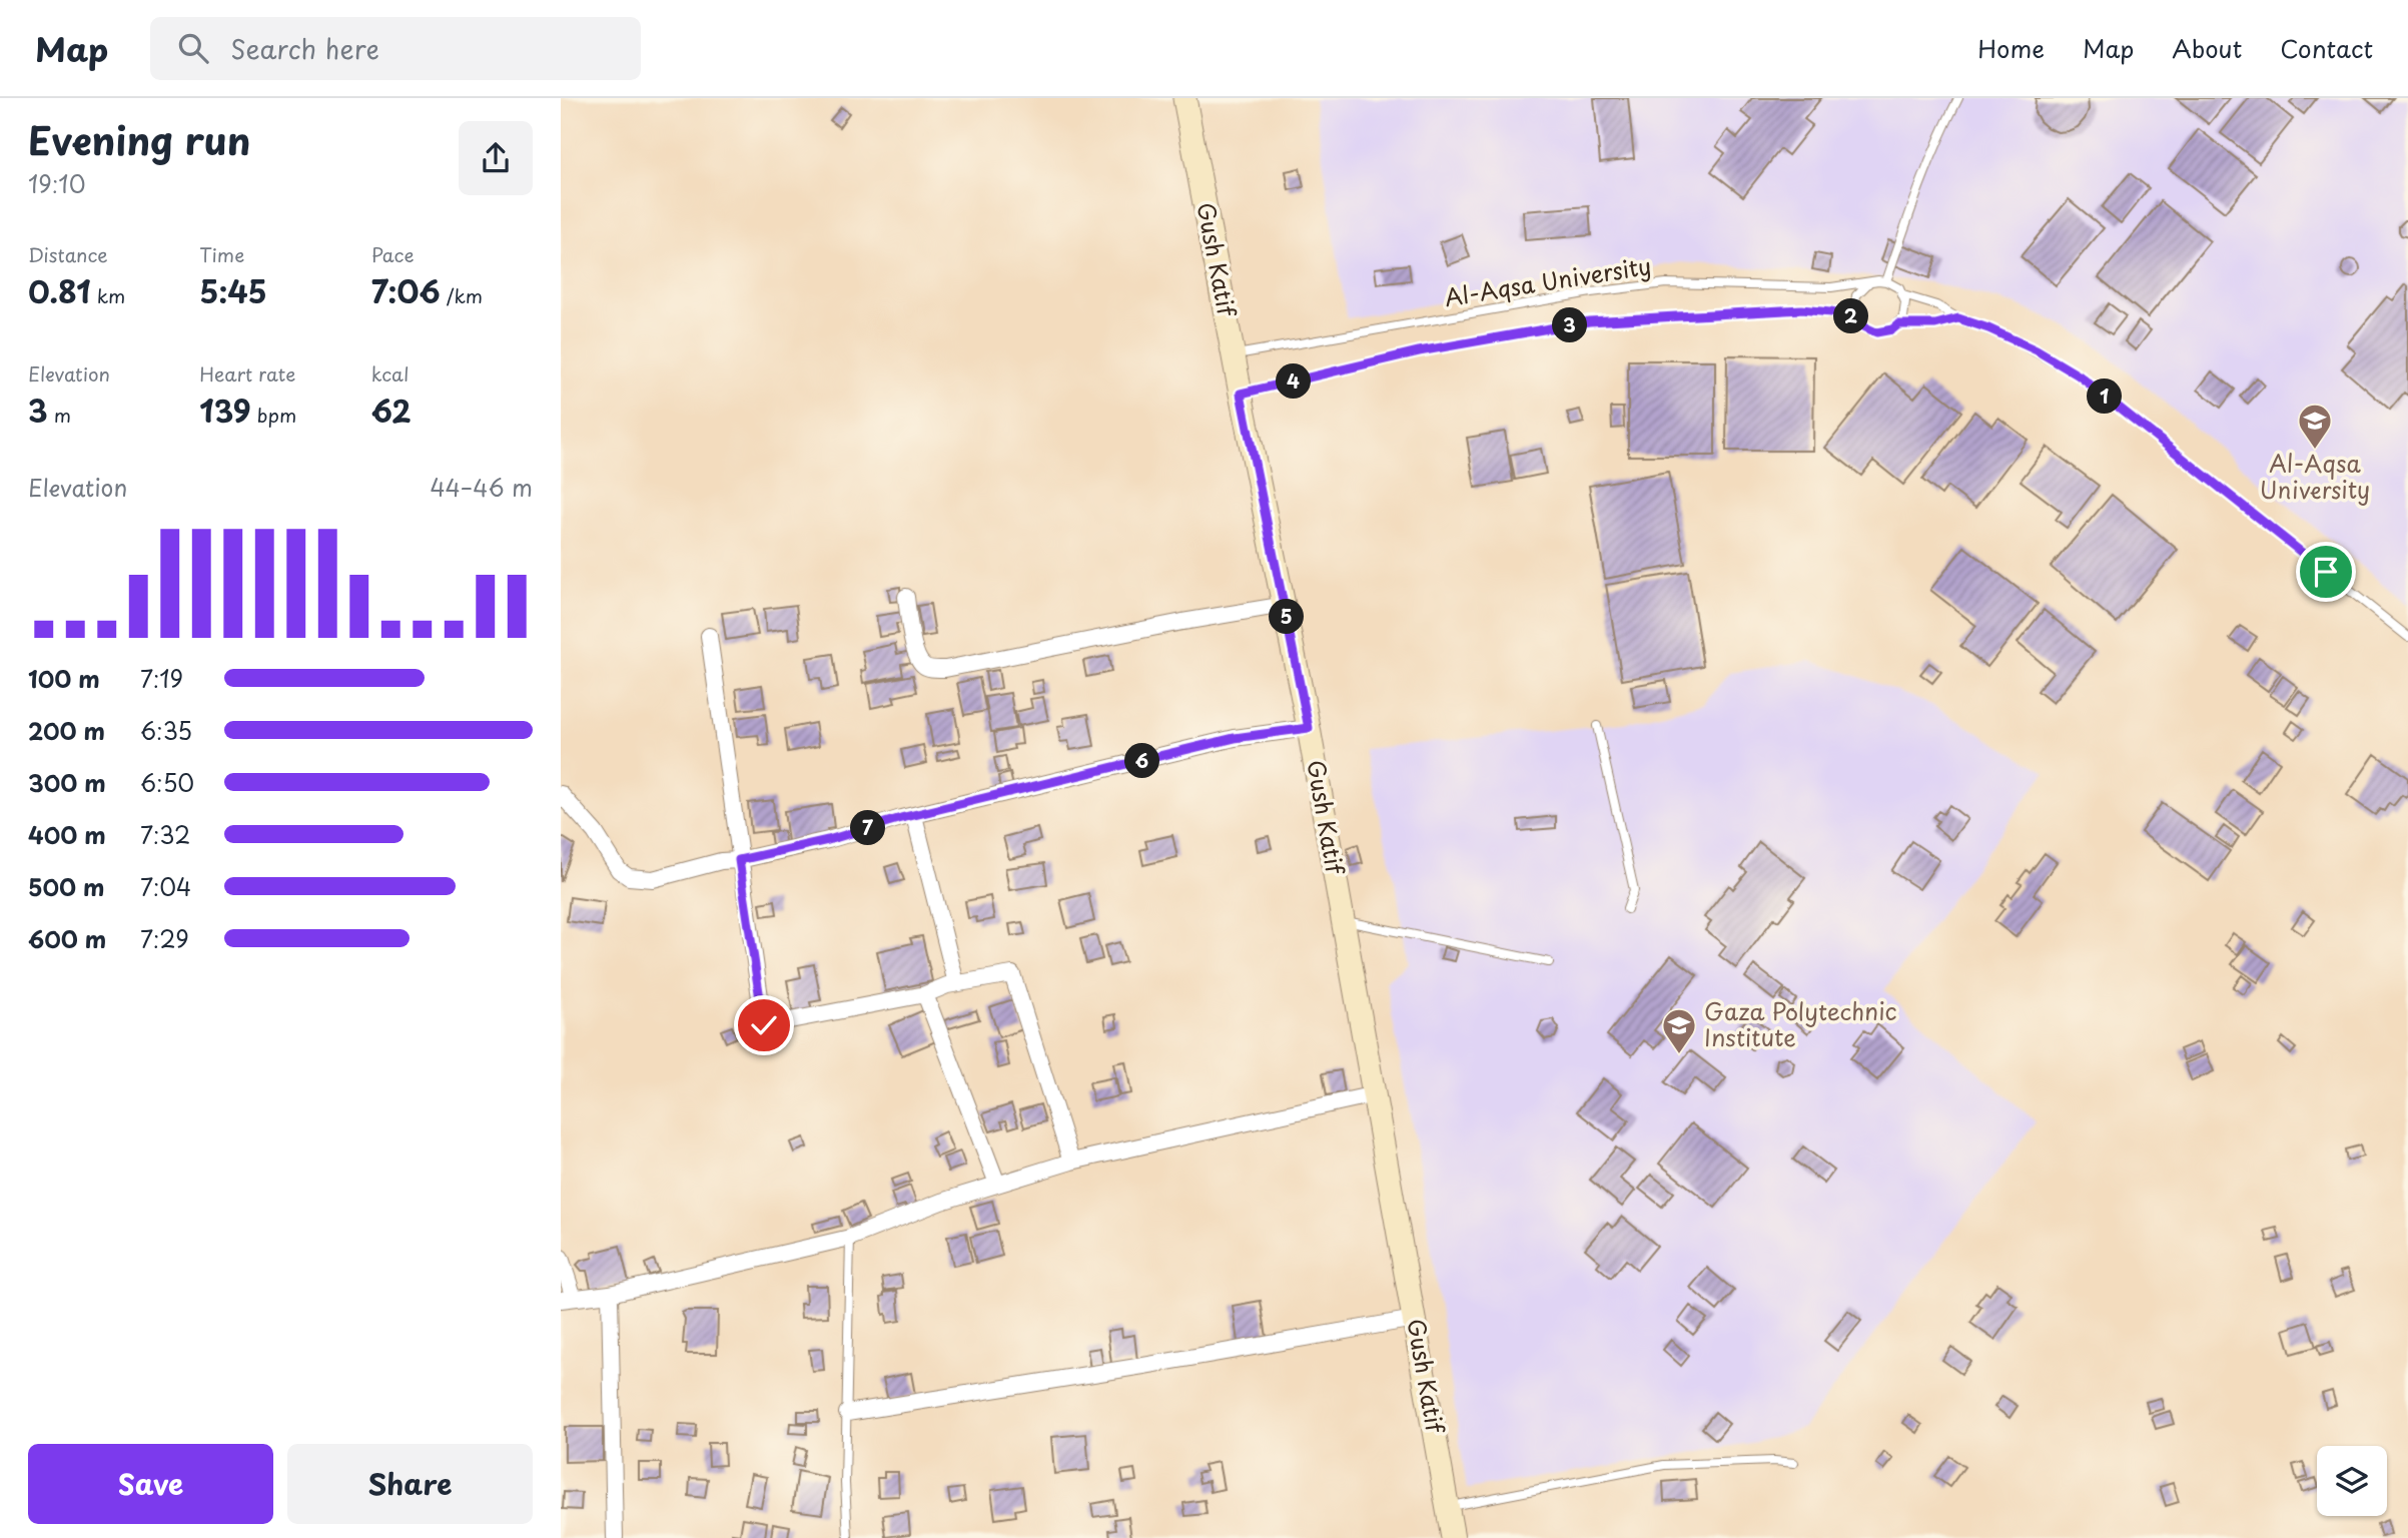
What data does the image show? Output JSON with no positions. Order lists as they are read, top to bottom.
{
  "streets": {
    "main road": ["Gush Katif"],
    "lane": ["Al-Aqsa University"]
  },
  "crossings": [
    ["Gush Katif", "Al-Aqsa University"]
  ],
  "places": {
    "school or university": ["Al-Aqsa University", "Gaza Polytechnic Institute"]
  },
  "page": {
    "header": "Map",
    "search": "Search here",
    "nav": [
      "Home",
      "Map",
      "About",
      "Contact"
    ],
    "heading": ["Evening run", "19:10"],
    "stats": [
      ["Distance", "0.81 km"],
      ["Time", "5:45"],
      ["Pace", "7:06 /km"],
      ["Elevation", "3 m"],
      ["Heart rate", "139 bpm"],
      ["kcal", "62"]
    ],
    "pins": [
      "2",
      "3",
      "4",
      "1",
      "5",
      "6",
      "7"
    ],
    "chart": ["Elevation", "44–46 m"],
    "list": [
      {
        "name": "100 m",
        "note": "7:19"
      },
      {
        "name": "200 m",
        "note": "6:35"
      },
      {
        "name": "300 m",
        "note": "6:50"
      },
      {
        "name": "400 m",
        "note": "7:32"
      },
      {
        "name": "500 m",
        "note": "7:04"
      },
      {
        "name": "600 m",
        "note": "7:29"
      }
    ],
    "buttons": ["Save", "Share"]
  }
}
